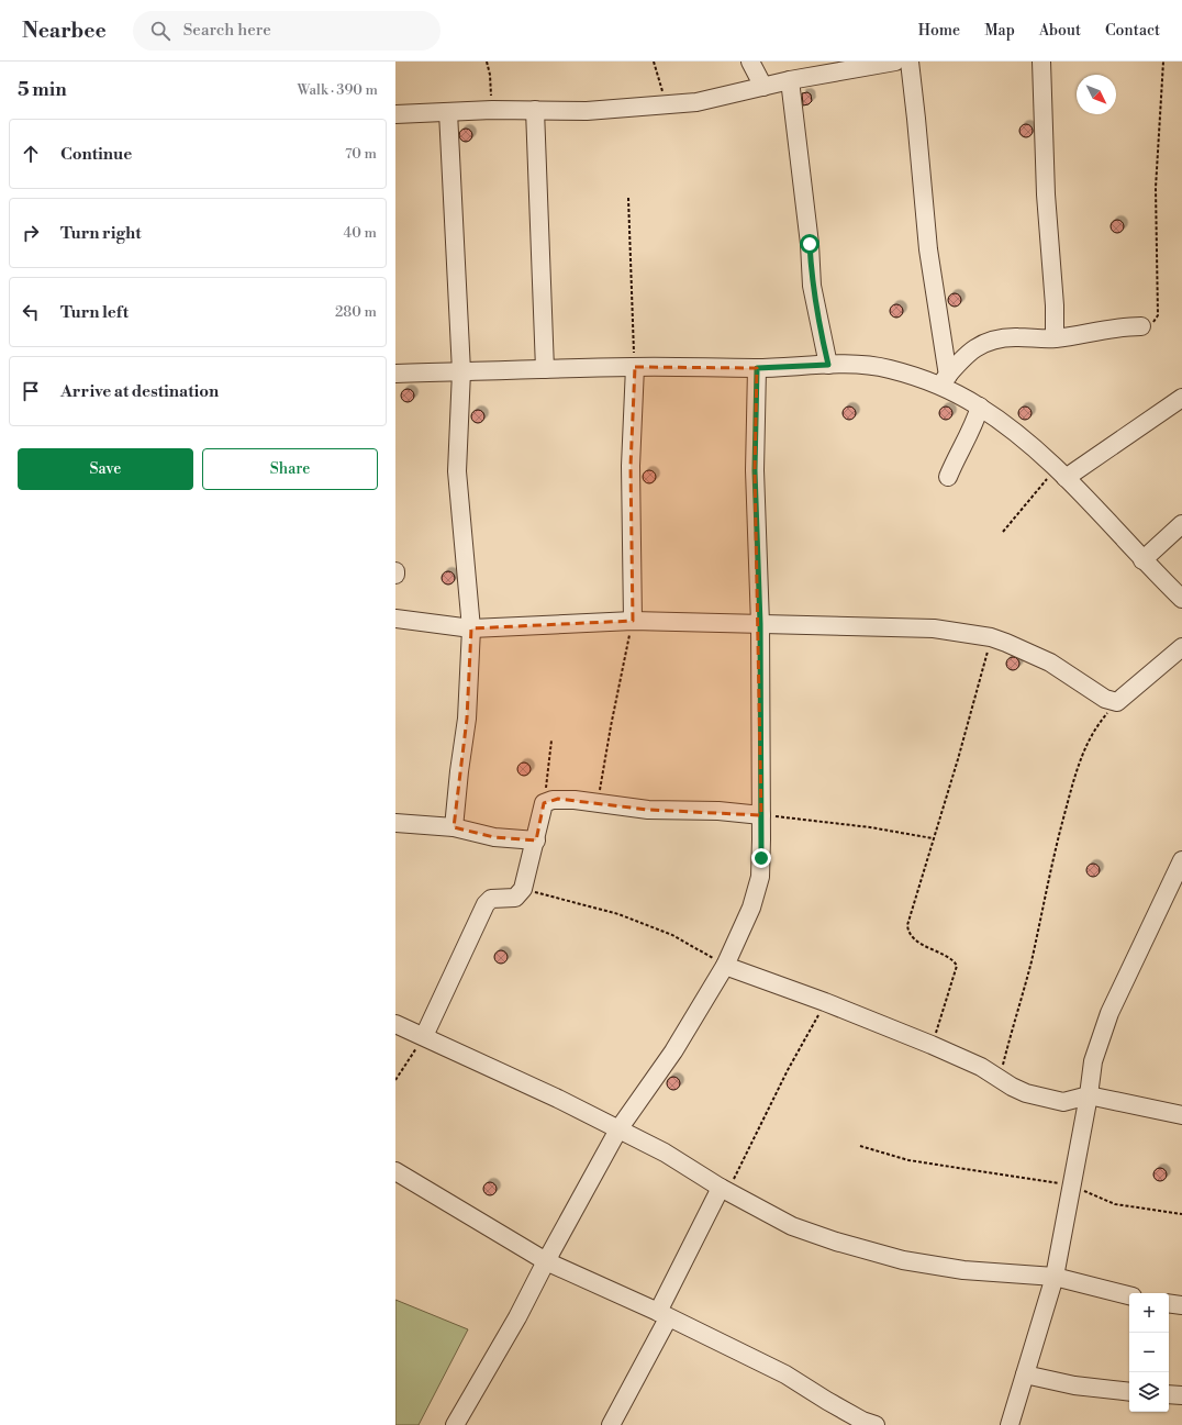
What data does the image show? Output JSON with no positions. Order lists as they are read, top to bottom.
{
  "north": "bottom right",
  "page": {
    "header": "Nearbee",
    "search": "Search here",
    "nav": [
      "Home",
      "Map",
      "About",
      "Contact"
    ],
    "heading": ["5 min", "Walk · 390 m"],
    "list": [
      ["Continue", "70 m"],
      ["Turn right", "40 m"],
      ["Turn left", "280 m"],
      "Arrive at destination"
    ],
    "buttons": ["Save", "Share"],
    "map_buttons": ["+", "−"]
  }
}
